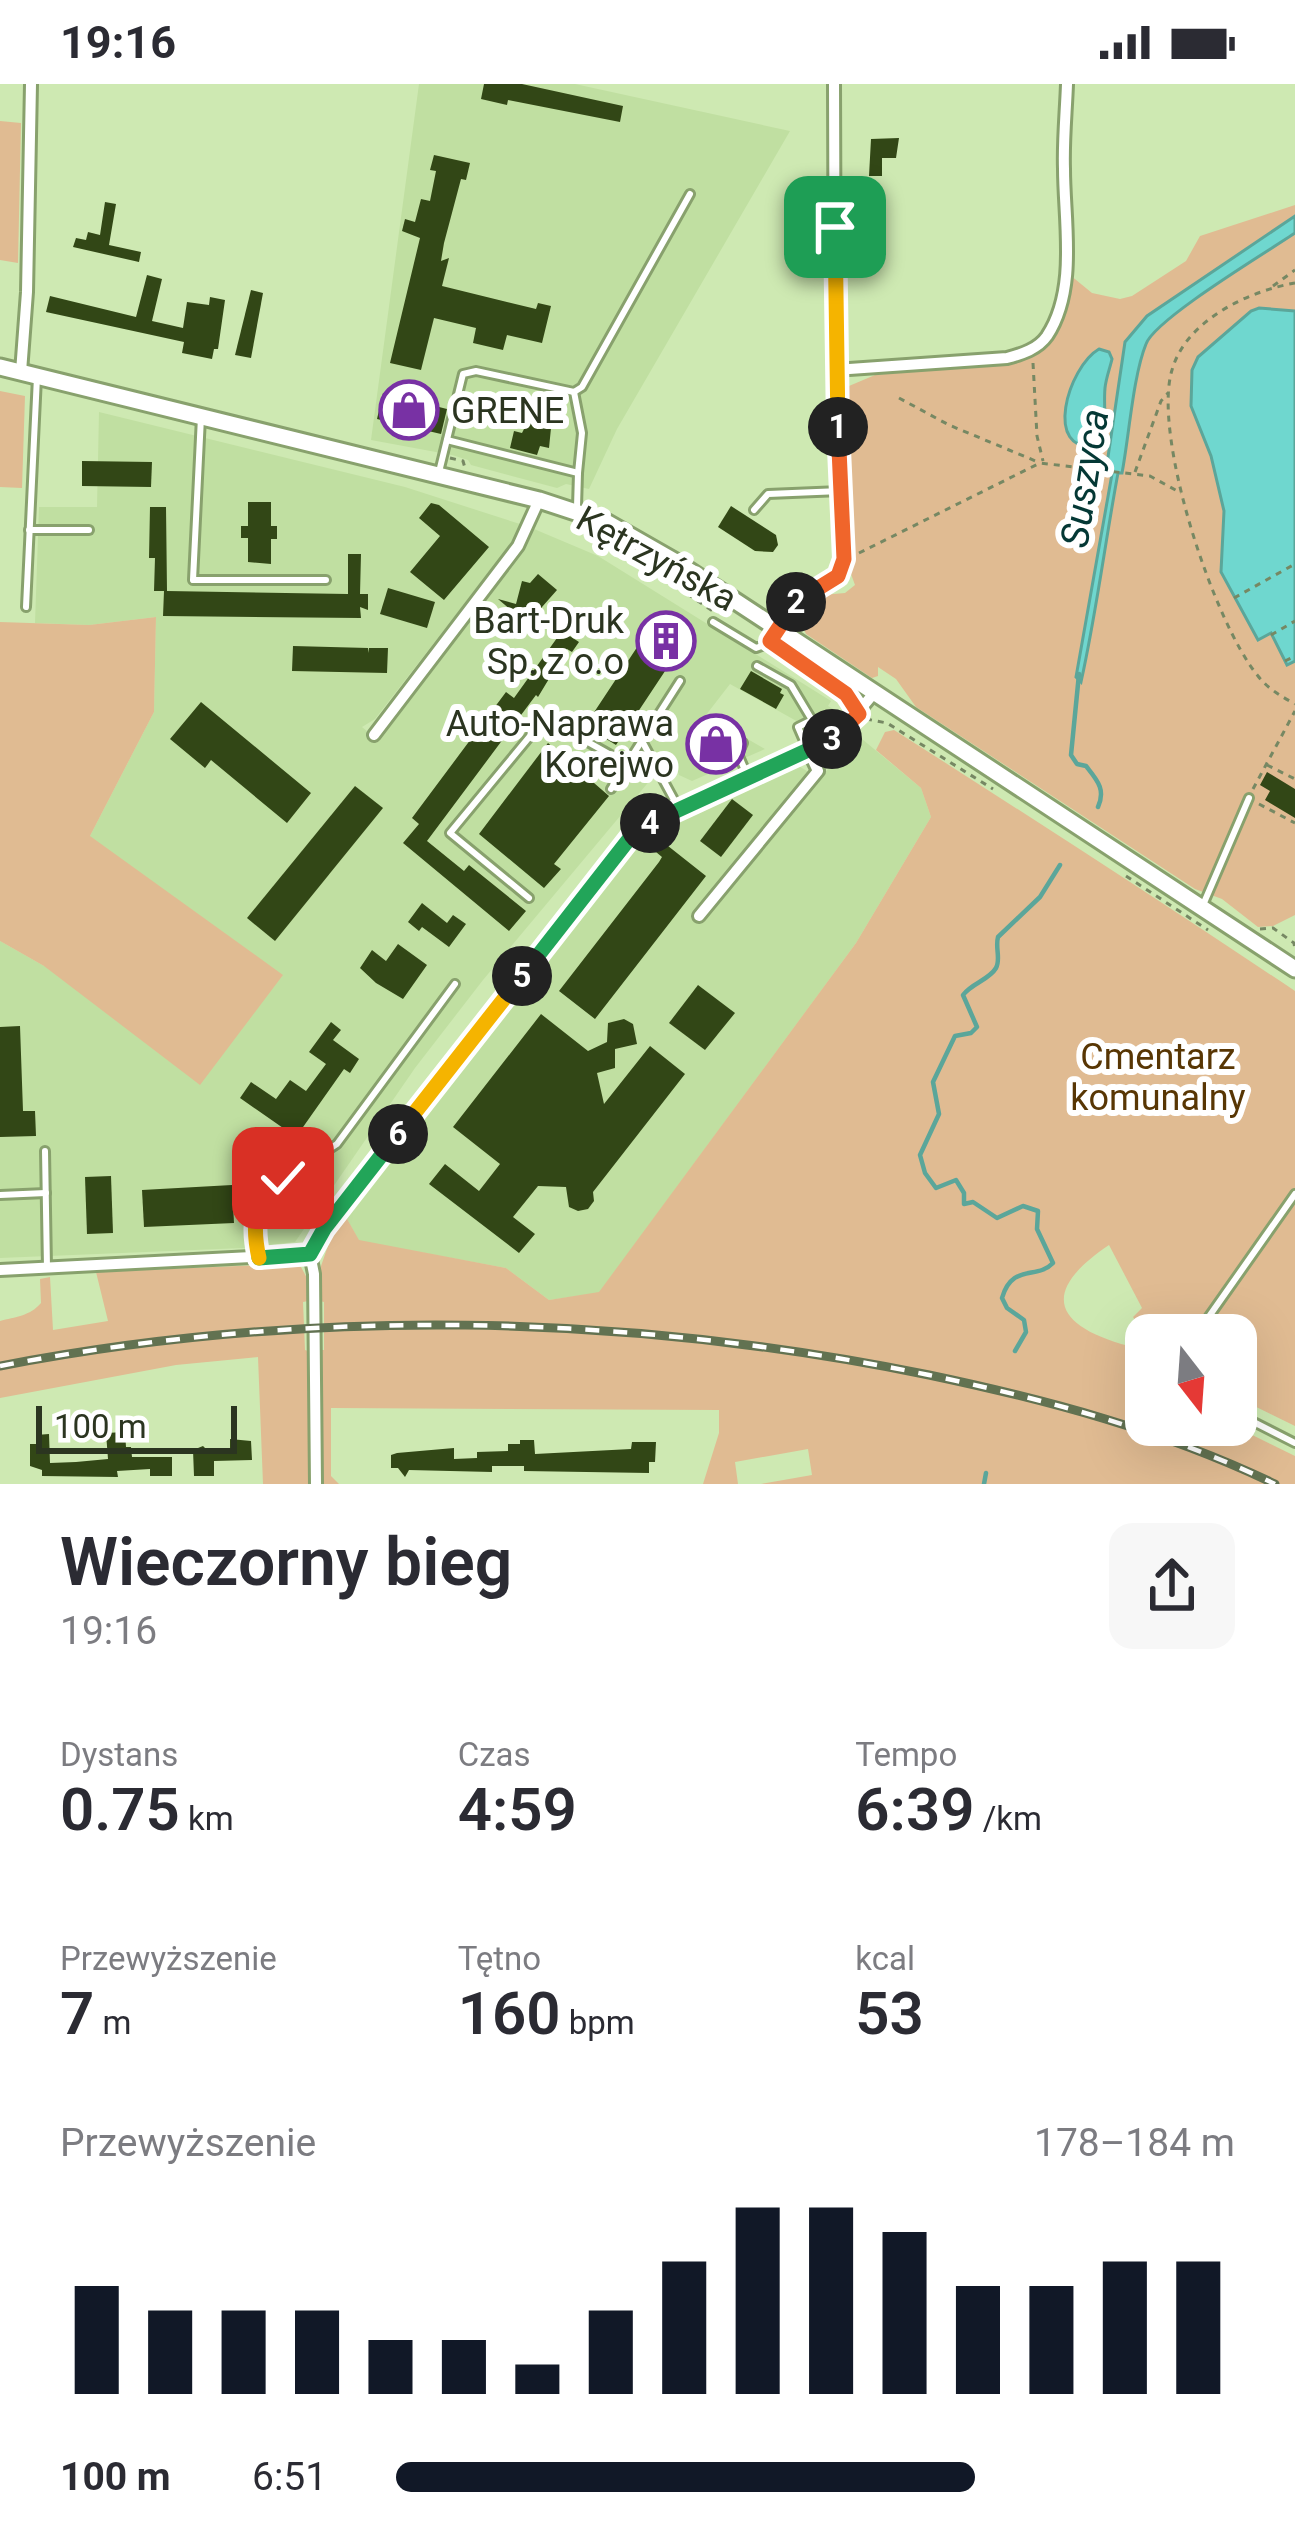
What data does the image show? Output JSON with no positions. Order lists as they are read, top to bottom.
{
  "streets": {
    "main road": ["Kętrzyńska"]
  },
  "water": ["Suszyca"],
  "parks": ["Cmentarz komunalny"],
  "places": {
    "shop": ["GRENE", "Auto-Naprawa Korejwo"],
    "building": ["Bart-Druk Sp. z o.o"]
  },
  "scale_bar": "100 m",
  "north": "bottom",
  "page": {
    "status": "19:16",
    "pins": [
      "1",
      "2",
      "3",
      "4",
      "5",
      "6"
    ],
    "scale": "100 m",
    "heading": ["Wieczorny bieg", "19:16"],
    "stats": [
      ["Dystans", "0.75 km"],
      ["Czas", "4:59"],
      ["Tempo", "6:39 /km"],
      ["Przewyższenie", "7 m"],
      ["Tętno", "160 bpm"],
      ["kcal", "53"]
    ],
    "chart": ["Przewyższenie", "178–184 m"],
    "list": [
      {
        "name": "100 m",
        "note": "6:51"
      }
    ]
  }
}
